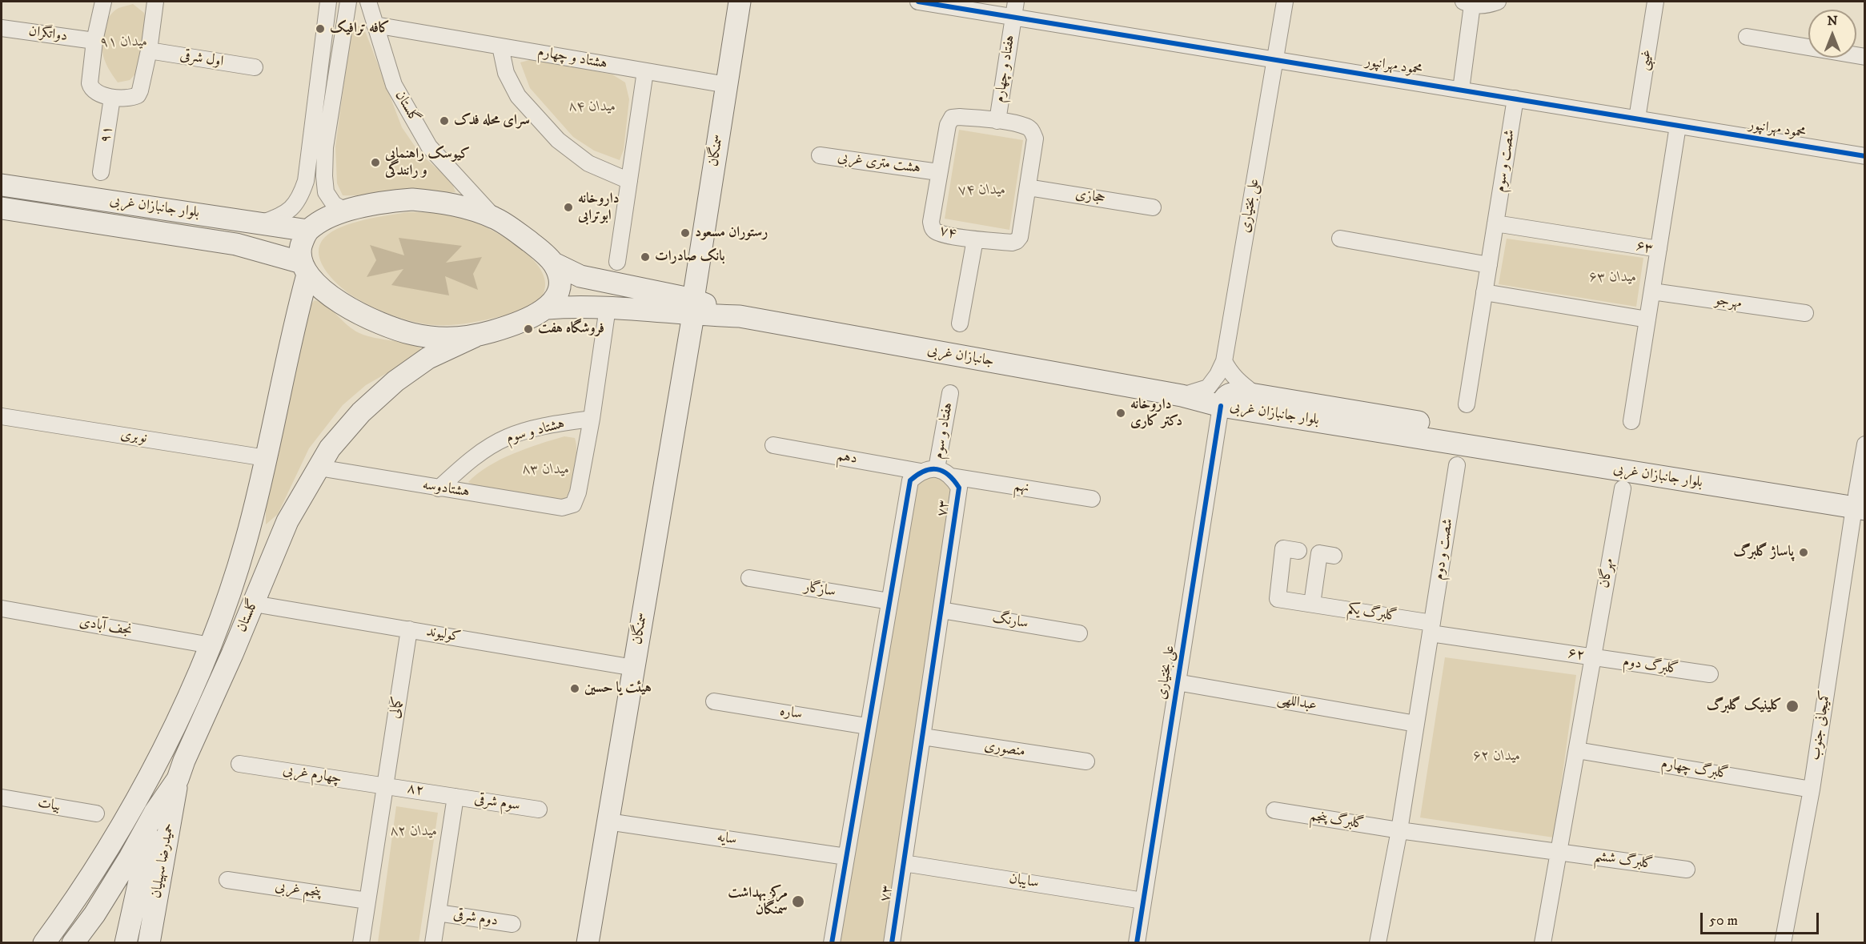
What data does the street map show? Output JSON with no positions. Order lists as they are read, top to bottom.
{
  "streets": {
    "main road": [
      "گلستان",
      "سمنگان",
      "بلوار جانبازان غربی",
      "جانبازان غربی",
      "حمیدرضا سهیلیان"
    ],
    "street": [
      "دواتگران",
      "هشتاد و چهارم",
      "اول شرقی",
      "غیبی",
      "محمود مهرانپور",
      "هفتاد و چهارم",
      "۹۱",
      "شصت و سوم",
      "هشت متری غربی",
      "حجازی",
      "علی بختیاری",
      "۷۴",
      "۶۳",
      "مهرجو",
      "هفتاد و سوم",
      "هشتاد و سوم",
      "نوبری",
      "دهم",
      "نهم",
      "هشتادوسه",
      "۷۳",
      "شصت و دوم",
      "مهرگان",
      "سازگار",
      "گلبرگ یکم",
      "سارنگ",
      "نجف آبادی",
      "کولیوند",
      "۶۲",
      "گلبرگ دوم",
      "عبداللهی",
      "کمالی",
      "ساره",
      "کمیجانی جنوب",
      "منصوری",
      "گلبرگ چهارم",
      "چهارم غربی",
      "۸۲",
      "سوم شرقی",
      "بیات",
      "گلبرگ پنجم",
      "سایه",
      "گلبرگ ششم",
      "سایبان",
      "پنجم غربی",
      "دوم شرقی"
    ]
  },
  "crossings": [
    ["هشتاد و چهارم", "گلستان"],
    ["هشتاد و چهارم", "سمنگان"],
    ["غیبی", "محمود مهرانپور"],
    ["محمود مهرانپور", "هفتاد و چهارم"],
    ["محمود مهرانپور", "شصت و سوم"],
    ["محمود مهرانپور", "علی بختیاری"],
    ["هفتاد و چهارم", "۷۴"],
    ["گلستان", "بلوار جانبازان غربی"],
    ["گلستان", "جانبازان غربی"],
    ["گلستان", "نوبری"],
    ["گلستان", "هشتادوسه"],
    ["گلستان", "نجف آبادی"],
    ["گلستان", "کولیوند"],
    ["گلستان", "حمیدرضا سهیلیان"],
    ["سمنگان", "جانبازان غربی"],
    ["سمنگان", "کولیوند"],
    ["سمنگان", "سایه"],
    ["شصت و سوم", "۶۳"],
    ["هشت متری غربی", "۷۴"],
    ["حجازی", "۷۴"],
    ["علی بختیاری", "بلوار جانبازان غربی"],
    ["علی بختیاری", "جانبازان غربی"],
    ["علی بختیاری", "عبداللهی"],
    ["علی بختیاری", "سایبان"],
    ["بلوار جانبازان غربی", "جانبازان غربی"],
    ["بلوار جانبازان غربی", "کمیجانی جنوب"],
    ["۶۳", "مهرجو"],
    ["هشتاد و سوم", "هشتادوسه"],
    ["نهم", "۷۳"],
    ["۷۳", "سارنگ"],
    ["۷۳", "منصوری"],
    ["۷۳", "سایبان"],
    ["شصت و دوم", "گلبرگ یکم"],
    ["شصت و دوم", "۶۲"],
    ["مهرگان", "۶۲"],
    ["مهرگان", "گلبرگ دوم"],
    ["گلبرگ یکم", "۶۲"],
    ["کولیوند", "کمالی"],
    ["۶۲", "گلبرگ دوم"],
    ["۶۲", "گلبرگ چهارم"],
    ["۶۲", "گلبرگ ششم"],
    ["کمالی", "چهارم غربی"],
    ["کمالی", "۸۲"],
    ["کمیجانی جنوب", "گلبرگ چهارم"],
    ["چهارم غربی", "۸۲"],
    ["۸۲", "سوم شرقی"]
  ],
  "parks": [
    "میدان ۹۱",
    "میدان ۸۴",
    "میدان ۷۴",
    "میدان ۶۳",
    "میدان ۸۳",
    "میدان ۶۲",
    "میدان ۸۲"
  ],
  "places": [
    "کافه ترافیک",
    "سرای محله فدک",
    "کیوسک راهنمایی و رانندگی",
    "داروخانه ابوترابی",
    "رستوران مسعود",
    "بانک صادرات",
    "فروشگاه هفت",
    "داروخانه دکتر کاری",
    "پاساژ گلبرگ",
    "هیئت یا حسین",
    "کلینیک گلبرگ",
    "مرکز بهداشت سمنگان"
  ],
  "scale_bar": "50 m",
  "north": "top"
}
